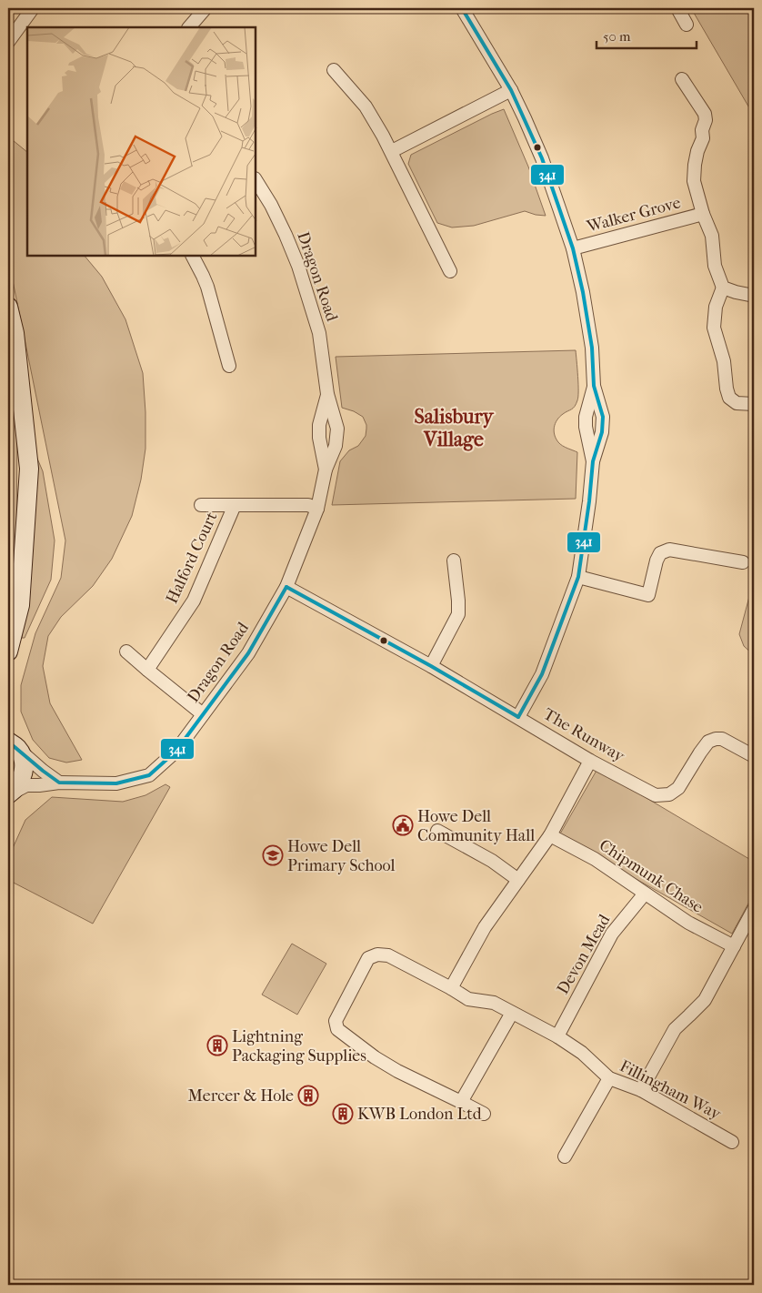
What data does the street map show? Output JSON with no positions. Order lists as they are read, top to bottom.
{
  "streets": {
    "street": [
      "Walker Grove",
      "Dragon Road",
      "Halford Court",
      "The Runway",
      "Chipmunk Chase",
      "Devon Mead",
      "Fillingham Way"
    ]
  },
  "crossings": [
    ["Dragon Road", "Halford Court"],
    ["Dragon Road", "The Runway"],
    ["Chipmunk Chase", "Devon Mead"],
    ["Devon Mead", "Fillingham Way"]
  ],
  "districts": ["Salisbury Village"],
  "places": {
    "public building": ["Howe Dell Community Hall"],
    "school or university": ["Howe Dell Primary School"],
    "building": ["Lightning Packaging Supplies", "Mercer & Hole", "KWB London Ltd"]
  },
  "lines": ["transit line 341"],
  "scale_bar": "50 m"
}
